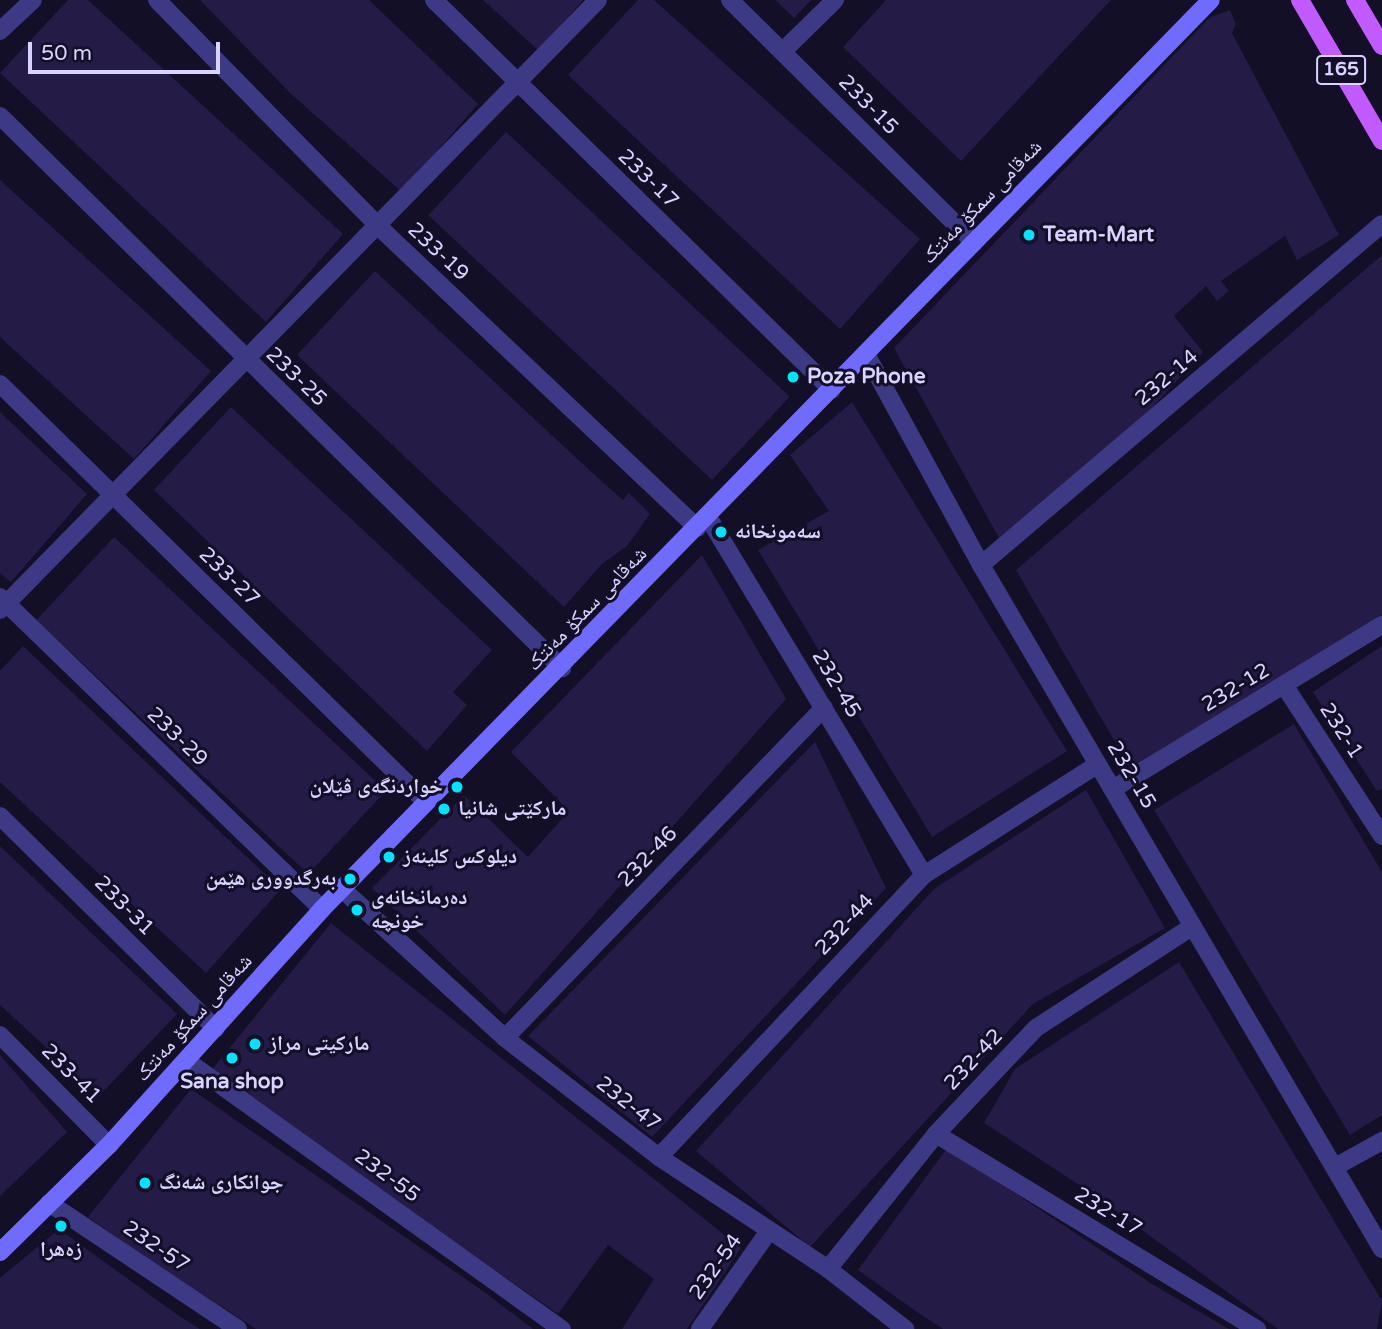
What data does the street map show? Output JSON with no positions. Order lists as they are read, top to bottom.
{
  "streets": {
    "main road": ["165", "شەقامی سمکۆ مەنتک"],
    "street": [
      "233-15",
      "233-17",
      "233-19",
      "233-25",
      "232-14",
      "233-27",
      "232-45",
      "232-12",
      "232-1",
      "233-29",
      "232-15",
      "232-46",
      "233-31",
      "232-44",
      "232-42",
      "233-41",
      "232-47",
      "232-55",
      "232-17",
      "232-57",
      "232-54"
    ]
  },
  "crossings": [
    ["233-15", "شەقامی سمکۆ مەنتک"],
    ["233-17", "شەقامی سمکۆ مەنتک"],
    ["شەقامی سمکۆ مەنتک", "233-19"],
    ["شەقامی سمکۆ مەنتک", "233-25"],
    ["شەقامی سمکۆ مەنتک", "233-27"],
    ["شەقامی سمکۆ مەنتک", "232-45"],
    ["شەقامی سمکۆ مەنتک", "233-29"],
    ["شەقامی سمکۆ مەنتک", "232-15"],
    ["شەقامی سمکۆ مەنتک", "233-31"],
    ["شەقامی سمکۆ مەنتک", "233-41"],
    ["شەقامی سمکۆ مەنتک", "232-47"],
    ["شەقامی سمکۆ مەنتک", "232-55"],
    ["شەقامی سمکۆ مەنتک", "232-57"],
    ["233-19", "232-45"],
    ["232-14", "232-15"],
    ["232-45", "232-46"],
    ["232-45", "232-44"],
    ["232-12", "232-1"],
    ["232-12", "232-15"],
    ["232-15", "232-44"],
    ["232-15", "232-42"],
    ["232-46", "232-47"],
    ["232-44", "232-47"],
    ["232-42", "232-47"],
    ["232-42", "232-17"],
    ["232-47", "232-54"]
  ],
  "places": [
    "Team-Mart",
    "Poza Phone",
    "سەمونخانە",
    "خواردنگەی ڤێلان",
    "مارکێتی شانیا",
    "دیلوکس کلینەز",
    "بەرگدووری هێمن",
    "دەرمانخانەی خونچە",
    "مارکیتی مراز",
    "Sana shop",
    "جوانکاری شەنگ",
    "زەهرا"
  ],
  "scale_bar": "50 m"
}
